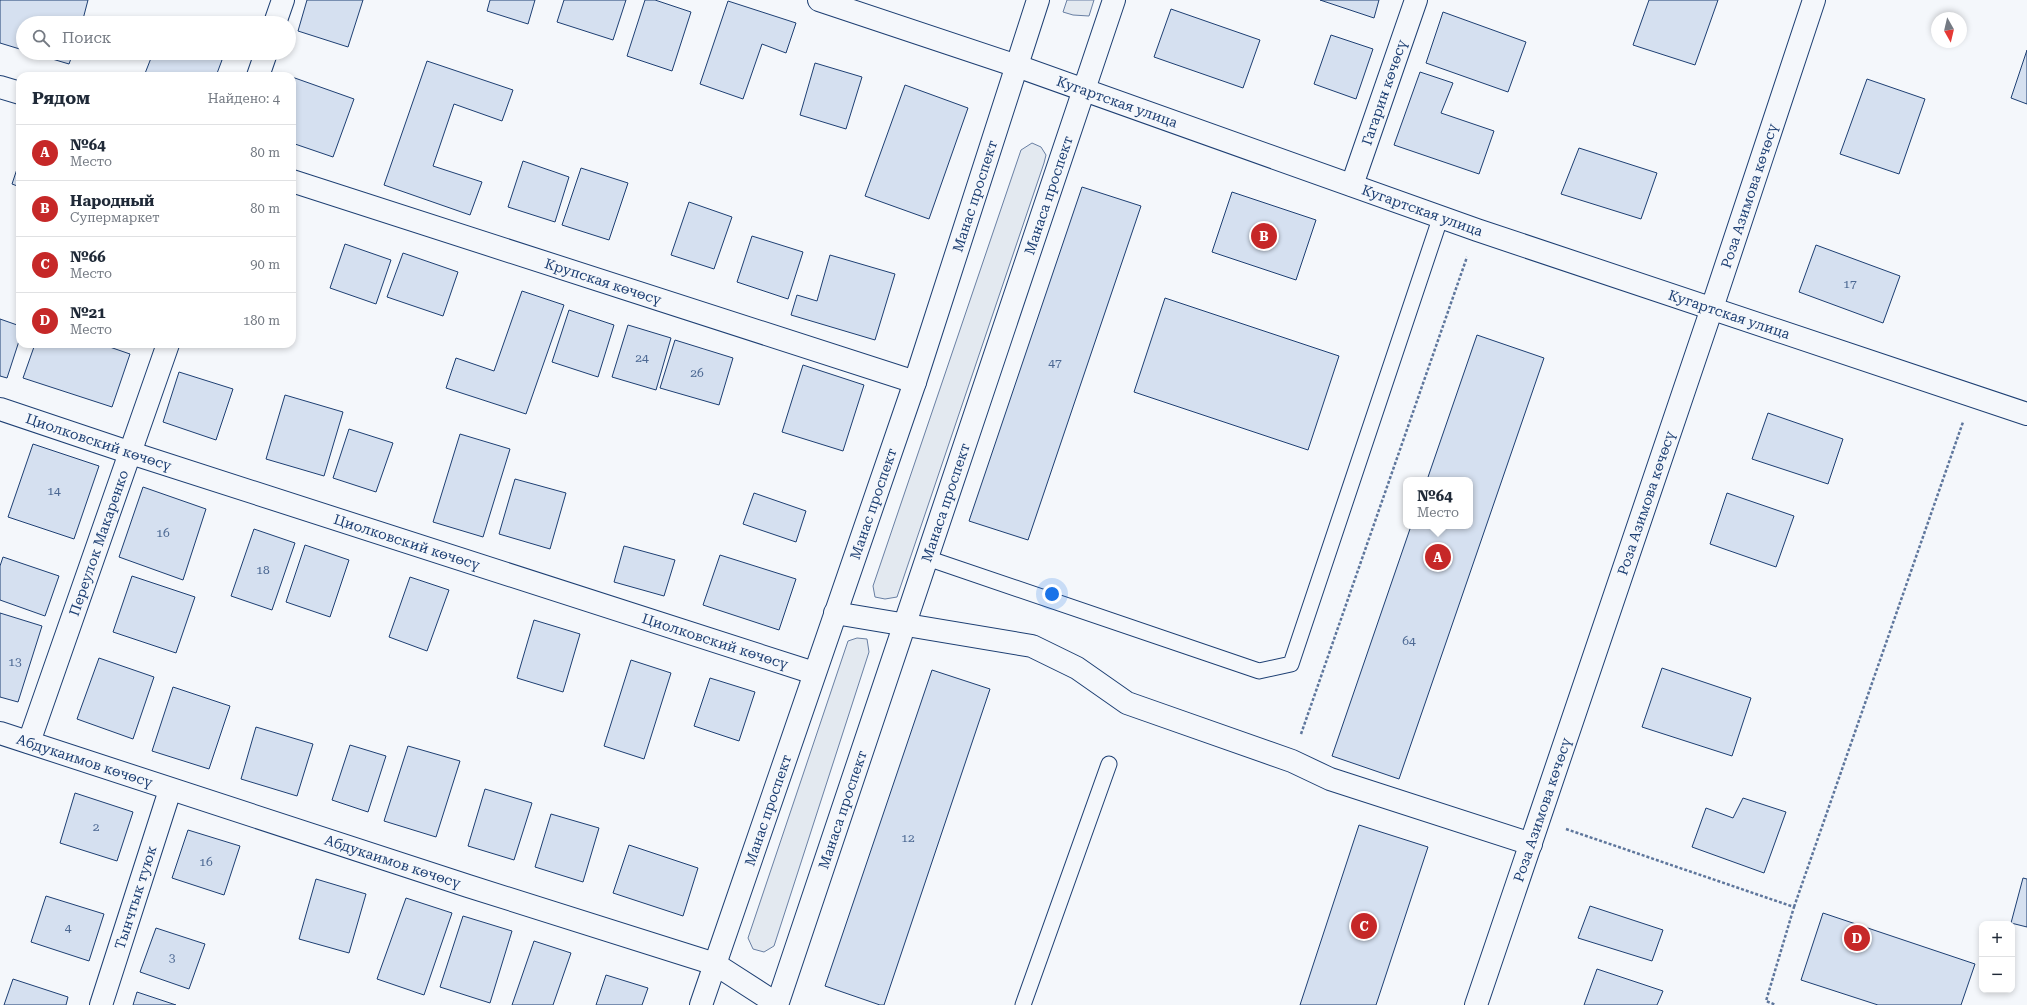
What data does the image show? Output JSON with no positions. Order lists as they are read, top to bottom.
{
  "streets": {
    "street": [
      "Гагарин көчөсү",
      "Кугартская улица",
      "Манас проспект",
      "Манаса проспект",
      "Роза Азимова көчөсү",
      "Крупская көчөсү",
      "Циолковский көчөсү",
      "Переулок Макаренко",
      "Абдукаимов көчөсү",
      "Тынчтык туюк"
    ]
  },
  "crossings": [
    ["Гагарин көчөсү", "Кугартская улица"],
    ["Кугартская улица", "Манас проспект"],
    ["Кугартская улица", "Манаса проспект"],
    ["Кугартская улица", "Роза Азимова көчөсү"],
    ["Манас проспект", "Крупская көчөсү"],
    ["Манас проспект", "Циолковский көчөсү"],
    ["Манас проспект", "Абдукаимов көчөсү"],
    ["Манаса проспект", "Абдукаимов көчөсү"],
    ["Циолковский көчөсү", "Переулок Макаренко"],
    ["Переулок Макаренко", "Абдукаимов көчөсү"],
    ["Абдукаимов көчөсү", "Тынчтык туюк"]
  ],
  "house_numbers": [
    "17",
    "24",
    "47",
    "26",
    "14",
    "16",
    "18",
    "64",
    "13",
    "2",
    "12",
    "16",
    "4",
    "3"
  ],
  "north": "bottom",
  "page": {
    "search": "Поиск",
    "heading": ["Рядом", "Найдено: 4"],
    "list": [
      {
        "mark": "A",
        "name": "№64",
        "note": "Место",
        "value": "80 m"
      },
      {
        "mark": "B",
        "name": "Народный",
        "note": "Супермаркет",
        "value": "80 m"
      },
      {
        "mark": "C",
        "name": "№66",
        "note": "Место",
        "value": "90 m"
      },
      {
        "mark": "D",
        "name": "№21",
        "note": "Место",
        "value": "180 m"
      }
    ],
    "pins": [
      "B",
      "A",
      "C",
      "D"
    ],
    "popup": ["№64", "Место"],
    "map_buttons": ["+", "−"]
  }
}
